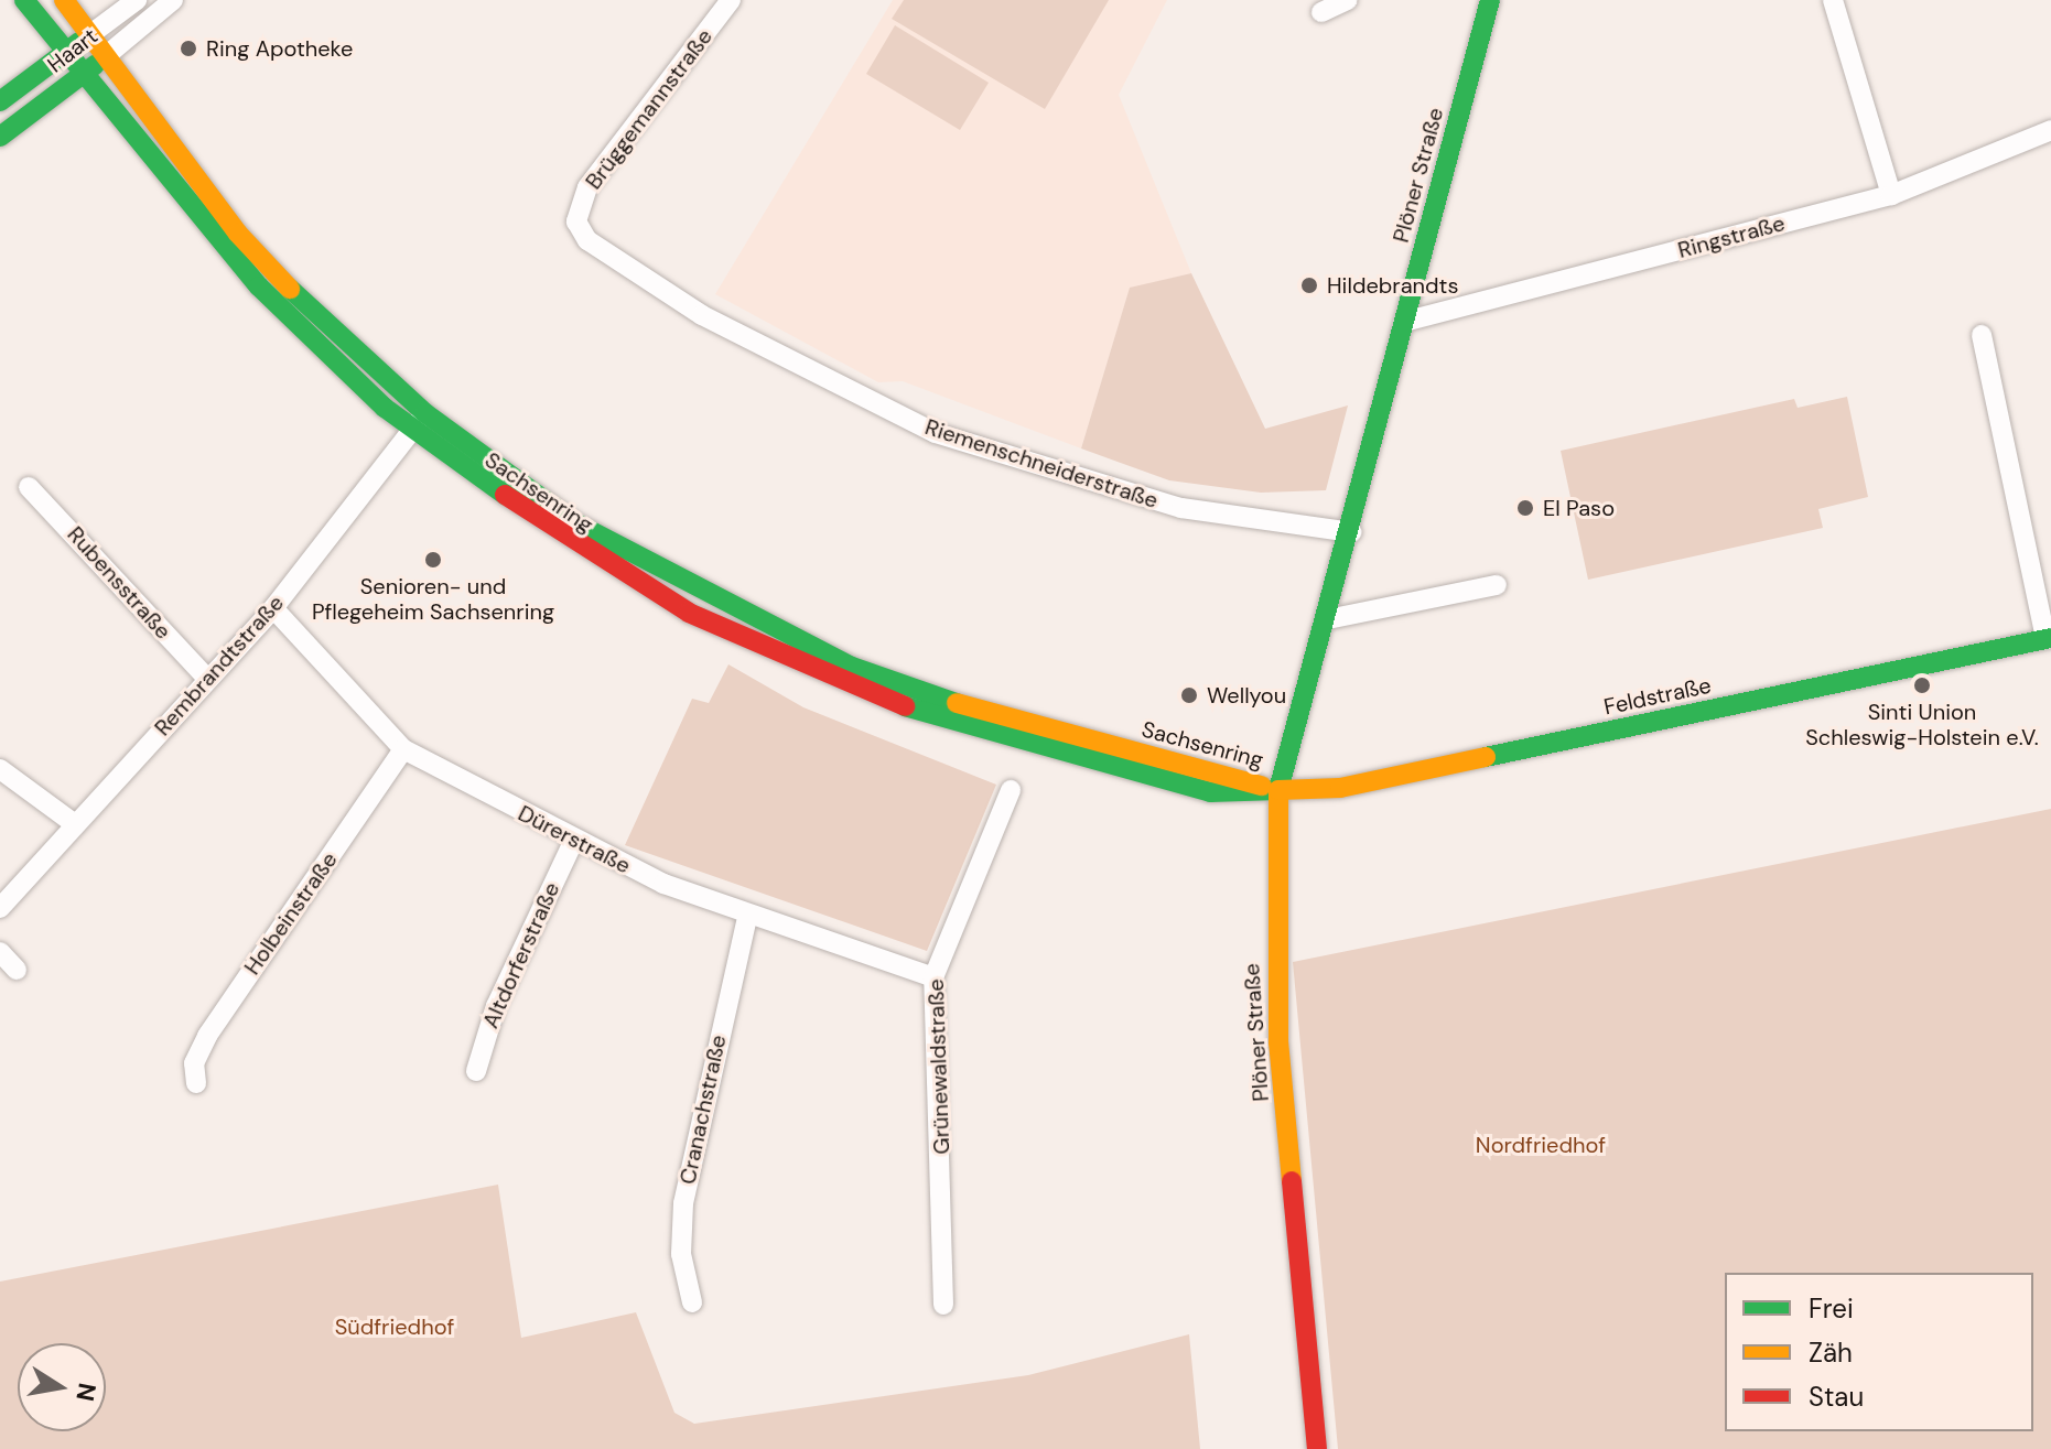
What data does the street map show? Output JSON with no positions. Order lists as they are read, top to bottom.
{
  "streets": {
    "main road": [
      "Haart",
      "Plöner Straße",
      "Sachsenring",
      "Feldstraße"
    ],
    "street": [
      "Brüggemannstraße",
      "Ringstraße",
      "Riemenschneiderstraße",
      "Rubensstraße",
      "Rembrandtstraße",
      "Dürerstraße",
      "Holbeinstraße",
      "Altdorferstraße",
      "Grünewaldstraße",
      "Cranachstraße"
    ]
  },
  "crossings": [
    ["Haart", "Sachsenring"],
    ["Brüggemannstraße", "Riemenschneiderstraße"],
    ["Plöner Straße", "Ringstraße"],
    ["Plöner Straße", "Riemenschneiderstraße"],
    ["Plöner Straße", "Sachsenring"],
    ["Plöner Straße", "Feldstraße"],
    ["Sachsenring", "Rembrandtstraße"],
    ["Sachsenring", "Feldstraße"],
    ["Rubensstraße", "Rembrandtstraße"],
    ["Rembrandtstraße", "Dürerstraße"],
    ["Dürerstraße", "Holbeinstraße"],
    ["Dürerstraße", "Altdorferstraße"],
    ["Dürerstraße", "Grünewaldstraße"],
    ["Dürerstraße", "Cranachstraße"]
  ],
  "parks": ["Nordfriedhof", "Südfriedhof"],
  "places": [
    "Ring Apotheke",
    "Hildebrandts",
    "El Paso",
    "Senioren- und Pflegeheim Sachsenring",
    "Sinti Union Schleswig-Holstein e.V.",
    "Wellyou"
  ],
  "legend": ["Frei", "Zäh", "Stau"],
  "north": "right"
}
